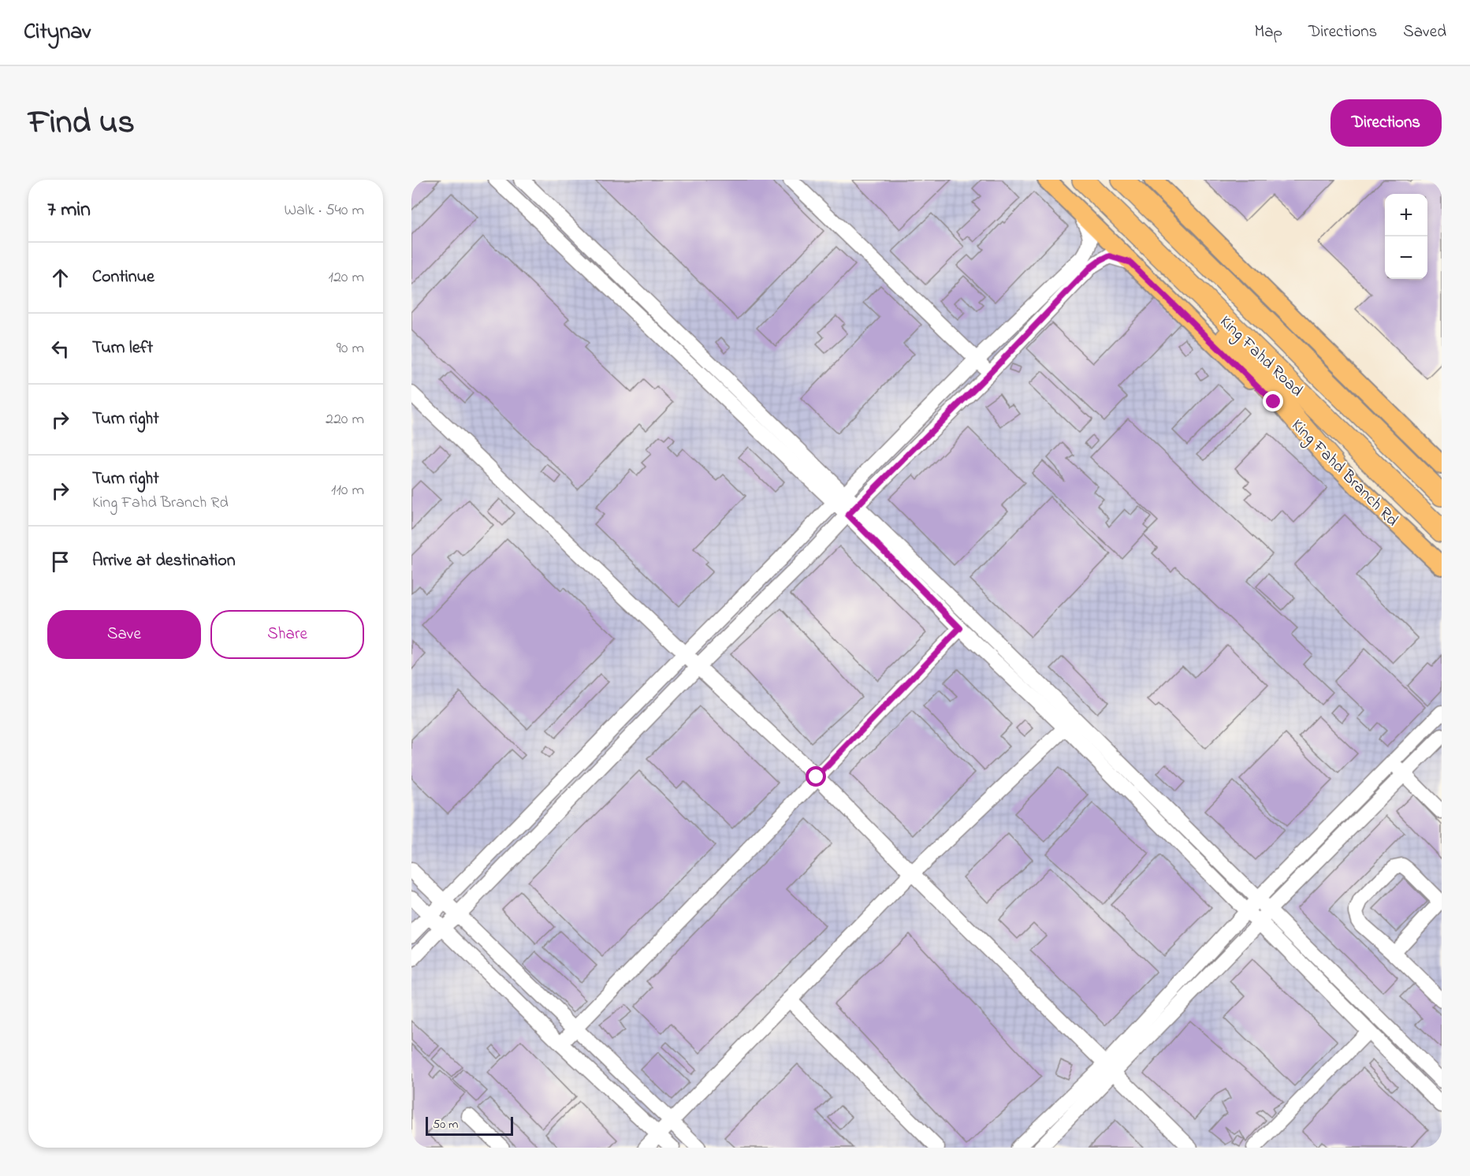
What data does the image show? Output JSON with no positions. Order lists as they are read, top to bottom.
{
  "streets": {
    "highway": ["King Fahd Road"],
    "main road": ["King Fahd Branch Rd"]
  },
  "scale_bar": "50 m",
  "page": {
    "header": "Citynav",
    "nav": ["Map", "Directions", "Saved"],
    "title": "Find us",
    "buttons": [
      "Directions",
      ["Save", "Share"]
    ],
    "heading": ["7 min", "Walk · 540 m"],
    "map_buttons": ["+", "−"],
    "list": [
      ["Continue", "120 m"],
      ["Turn left", "90 m"],
      ["Turn right", "220 m"],
      ["Turn right", "King Fahd Branch Rd", "110 m"],
      "Arrive at destination"
    ],
    "scale": "50 m"
  }
}
